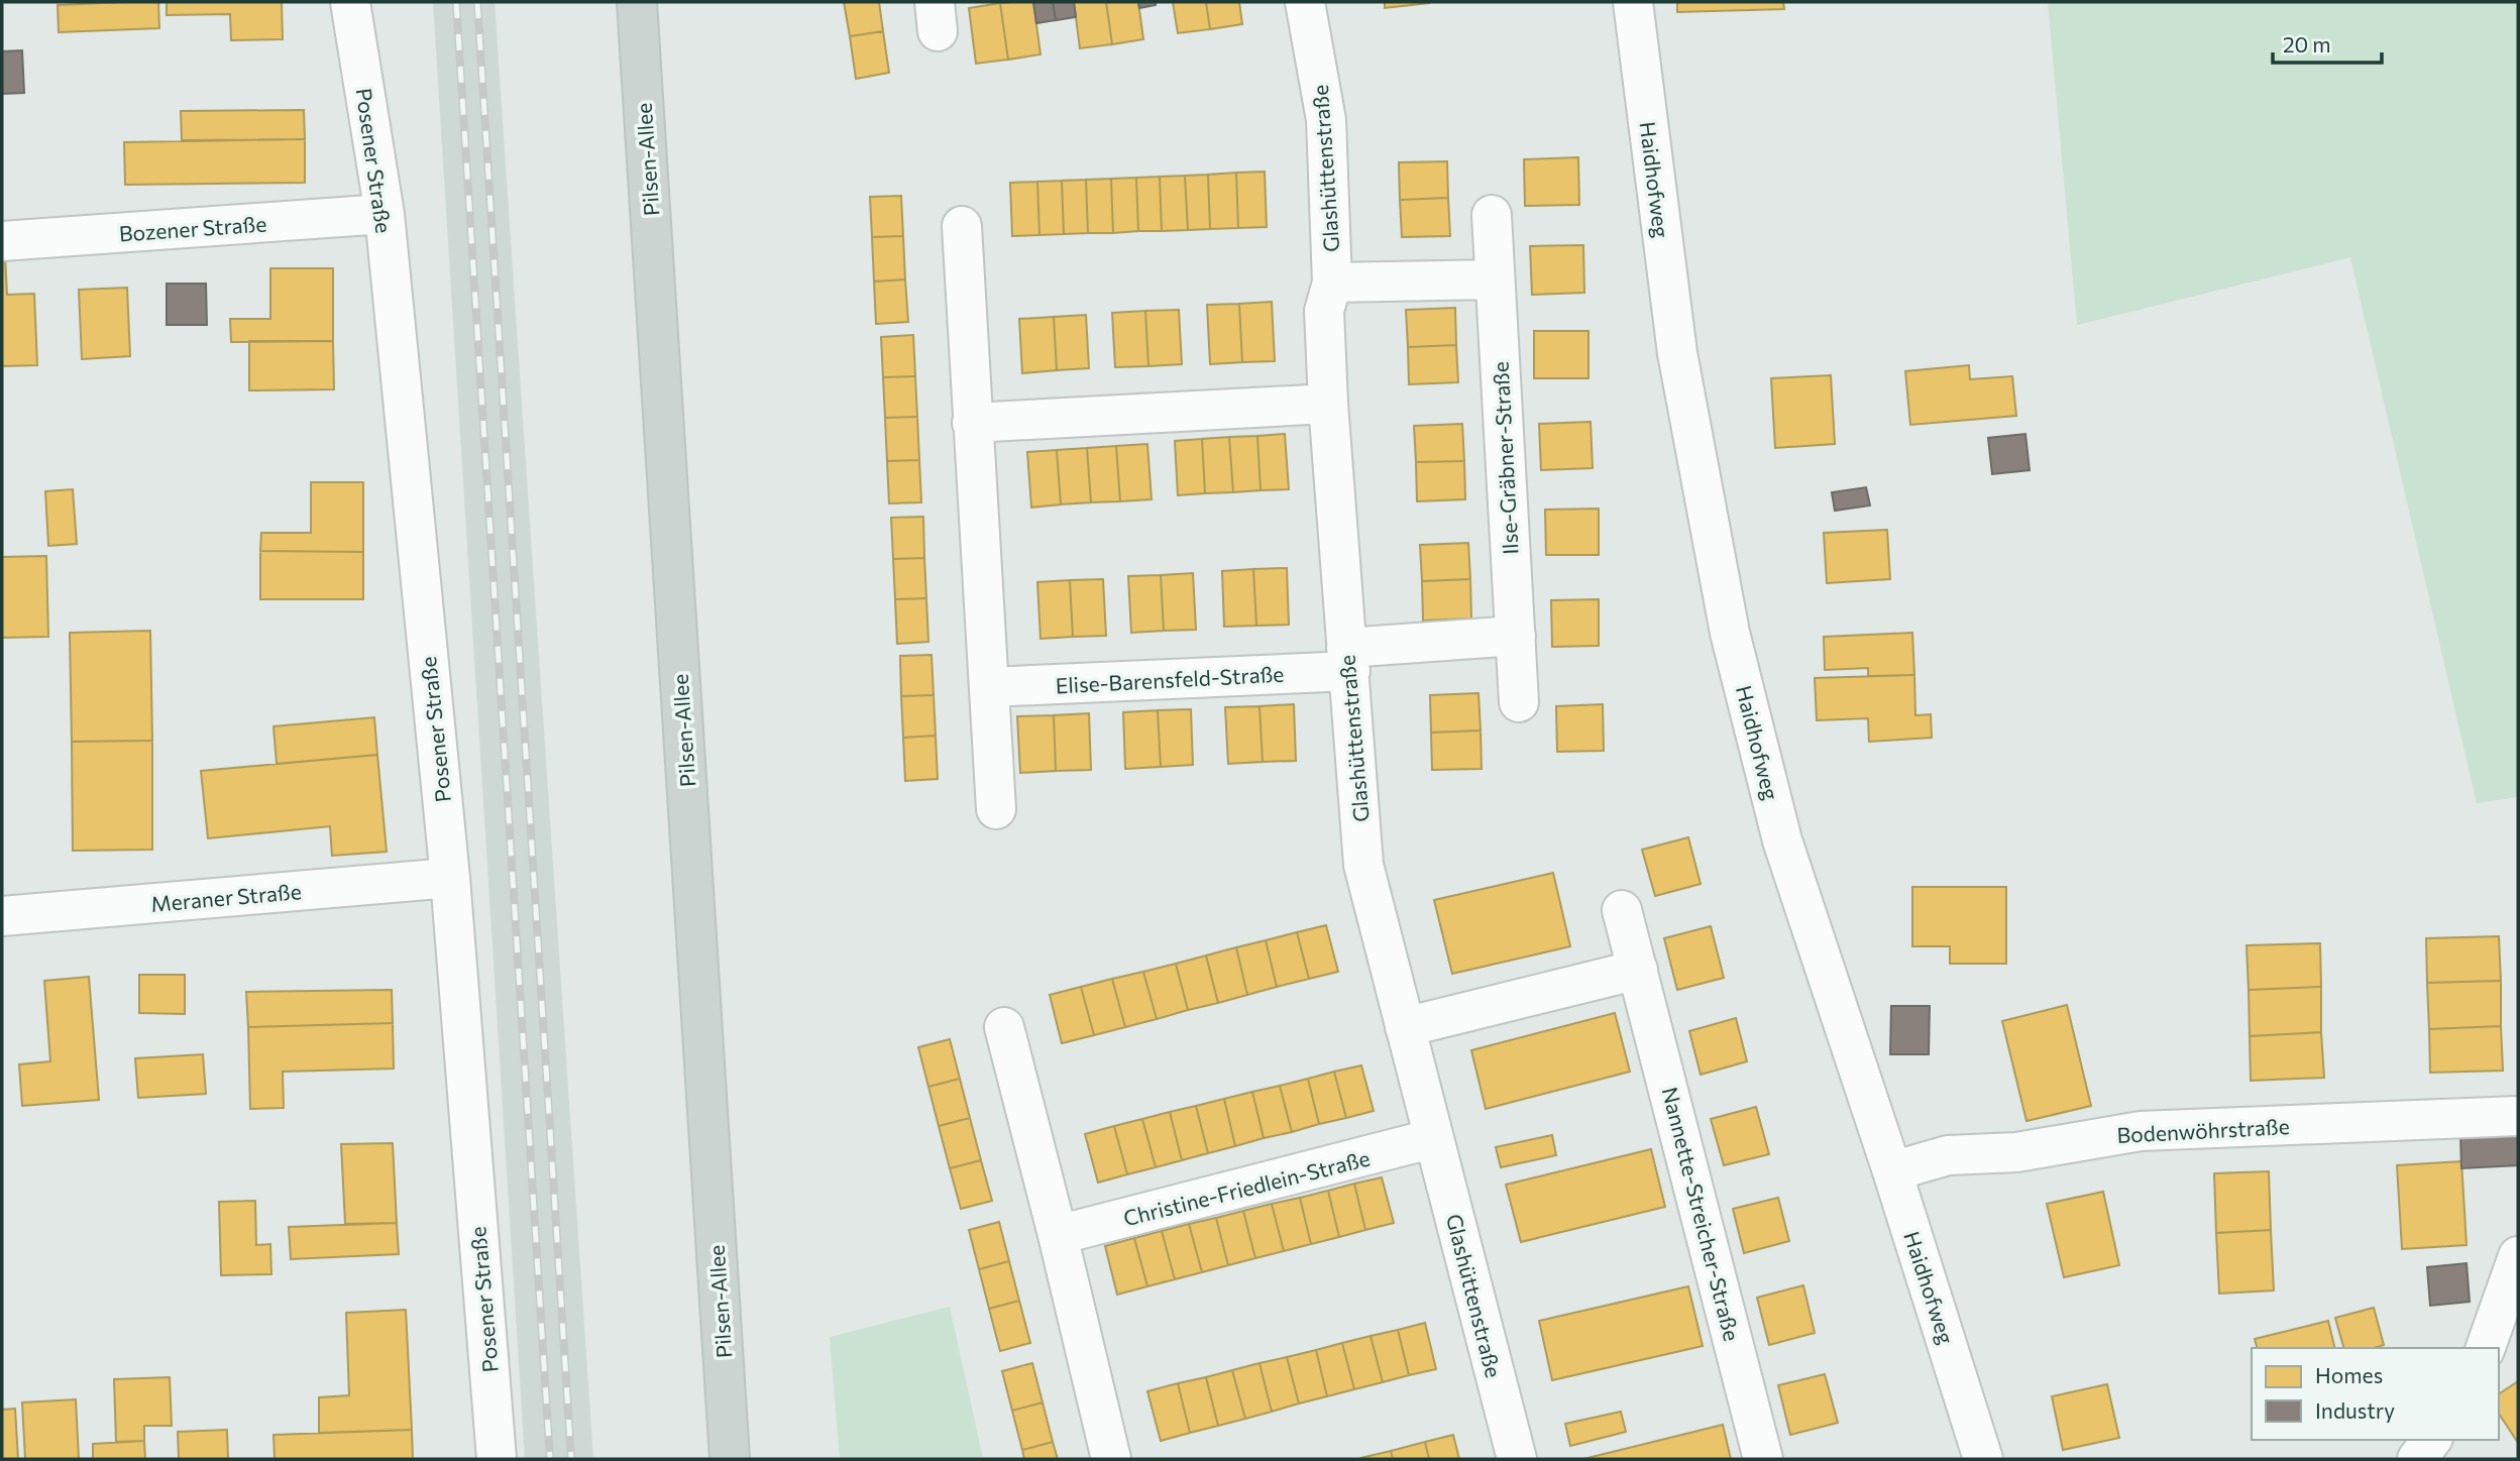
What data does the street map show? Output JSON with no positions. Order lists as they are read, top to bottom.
{
  "streets": {
    "main road": ["Pilsen-Allee"],
    "street": [
      "Posener Straße",
      "Glashüttenstraße",
      "Haidhofweg",
      "Bozener Straße",
      "Ilse-Gräbner-Straße",
      "Elise-Barensfeld-Straße",
      "Meraner Straße",
      "Bodenwöhrstraße",
      "Christine-Friedlein-Straße",
      "Nannette-Streicher-Straße"
    ]
  },
  "crossings": [
    ["Posener Straße", "Bozener Straße"],
    ["Posener Straße", "Meraner Straße"],
    ["Glashüttenstraße", "Elise-Barensfeld-Straße"],
    ["Glashüttenstraße", "Christine-Friedlein-Straße"],
    ["Haidhofweg", "Bodenwöhrstraße"]
  ],
  "legend": ["Homes", "Industry"],
  "scale_bar": "20 m"
}
